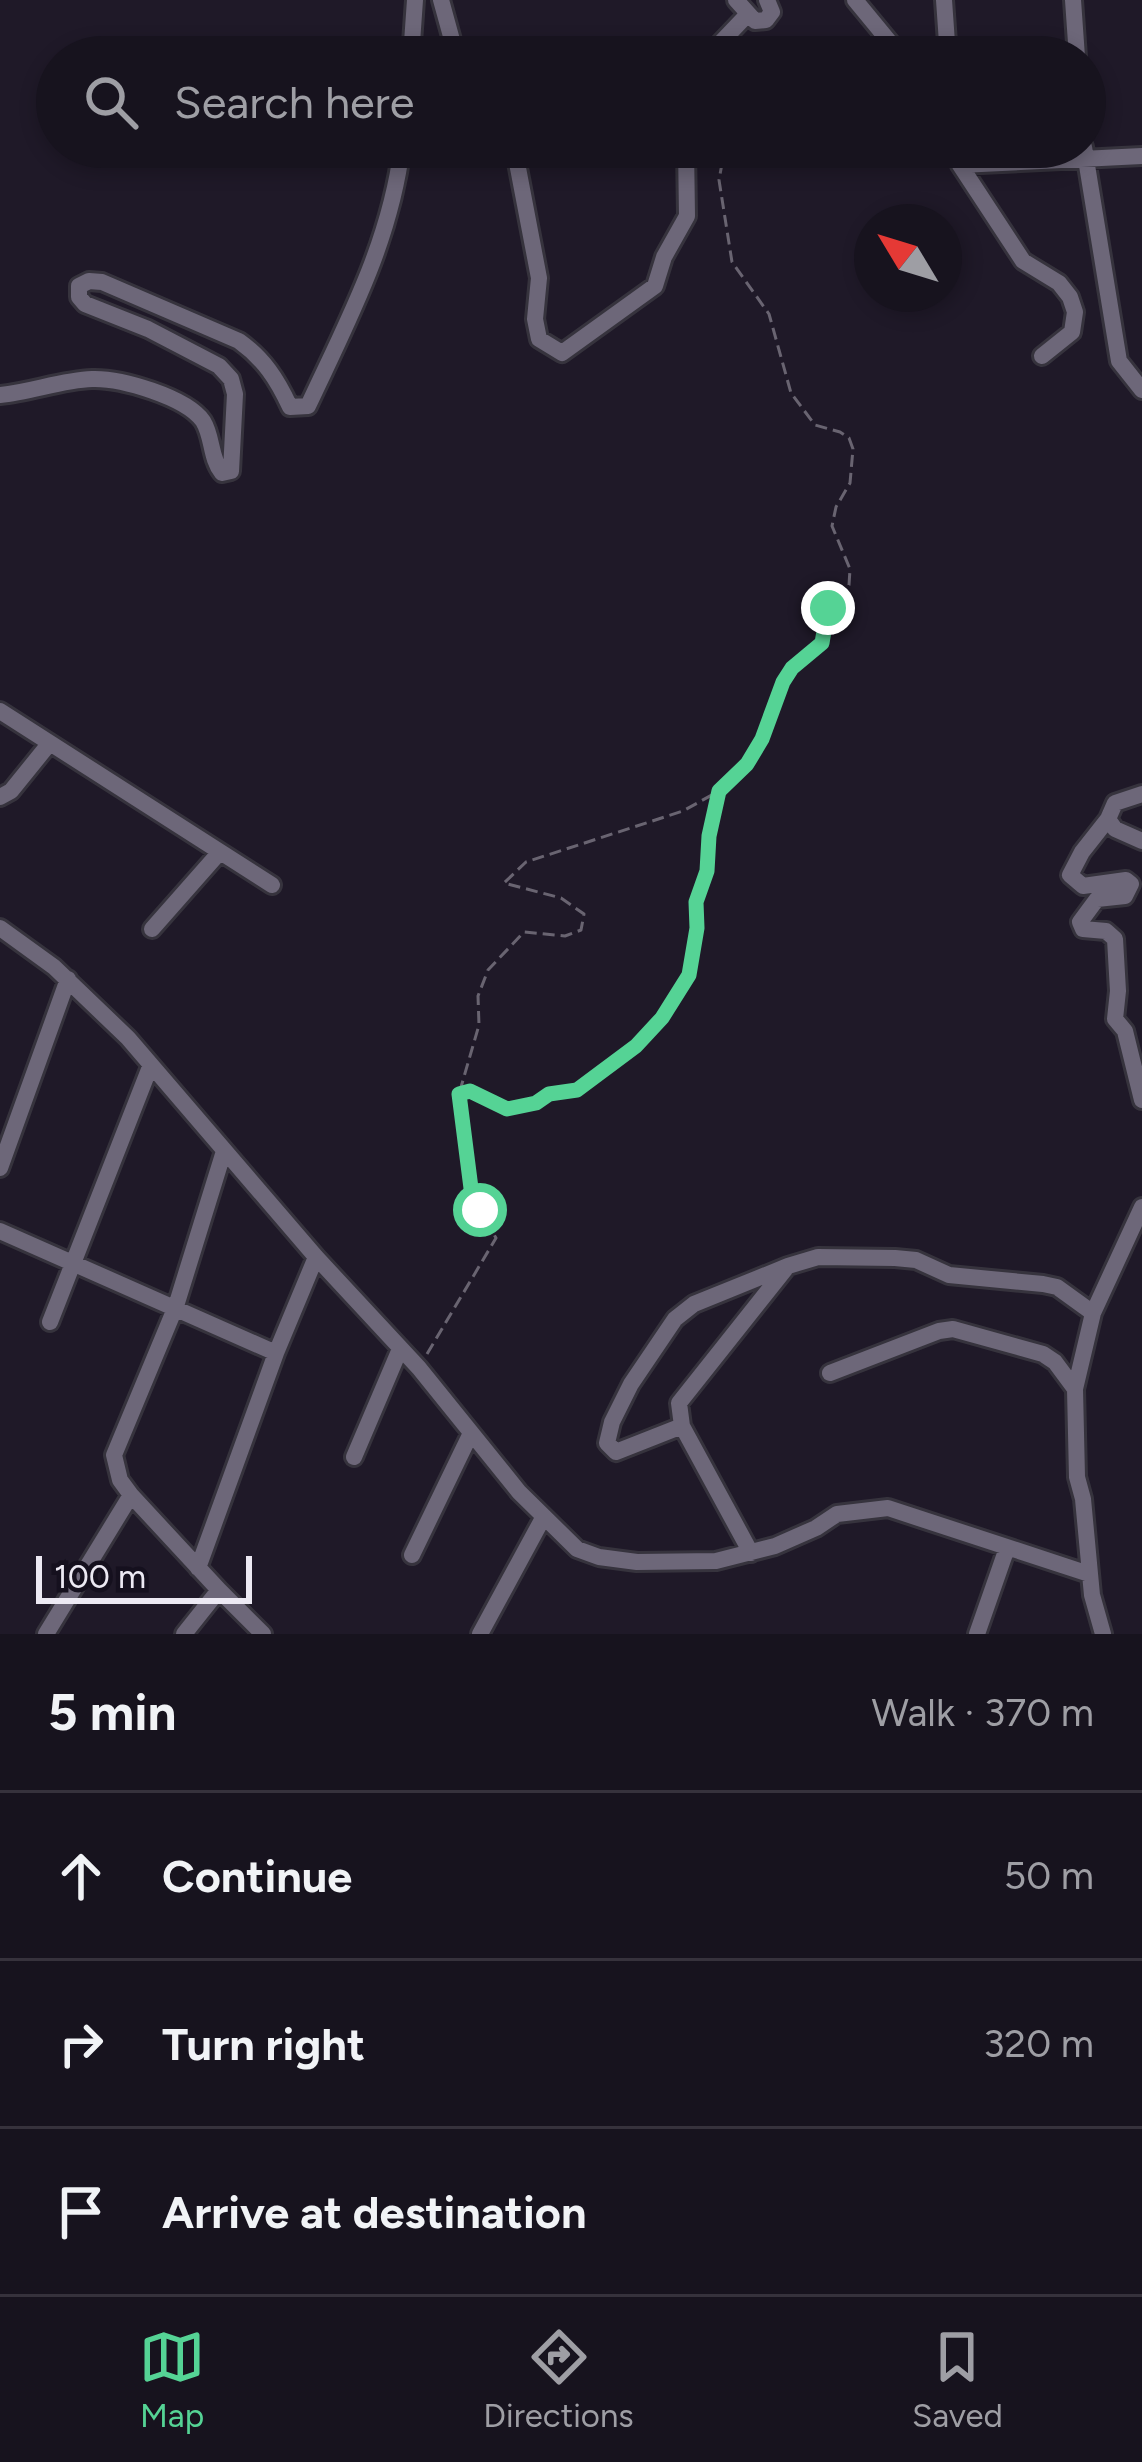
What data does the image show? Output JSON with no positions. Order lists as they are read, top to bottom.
{
  "scale_bar": "100 m",
  "north": "top left",
  "page": {
    "search": "Search here",
    "scale": "100 m",
    "heading": ["5 min", "Walk · 370 m"],
    "list": [
      ["Continue", "50 m"],
      ["Turn right", "320 m"],
      "Arrive at destination"
    ],
    "nav": ["Map", "Directions", "Saved"]
  }
}
